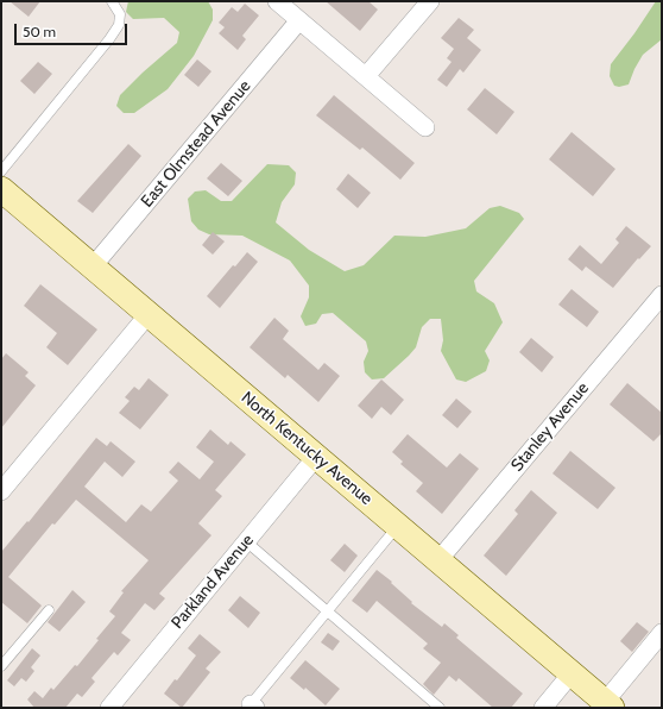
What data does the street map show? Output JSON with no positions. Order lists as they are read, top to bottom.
{
  "streets": {
    "street": [
      "East Olmstead Avenue",
      "Stanley Avenue",
      "North Kentucky Avenue",
      "Parkland Avenue"
    ]
  },
  "crossings": [
    ["East Olmstead Avenue", "North Kentucky Avenue"],
    ["Stanley Avenue", "North Kentucky Avenue"],
    ["North Kentucky Avenue", "Parkland Avenue"]
  ],
  "scale_bar": "50 m"
}
